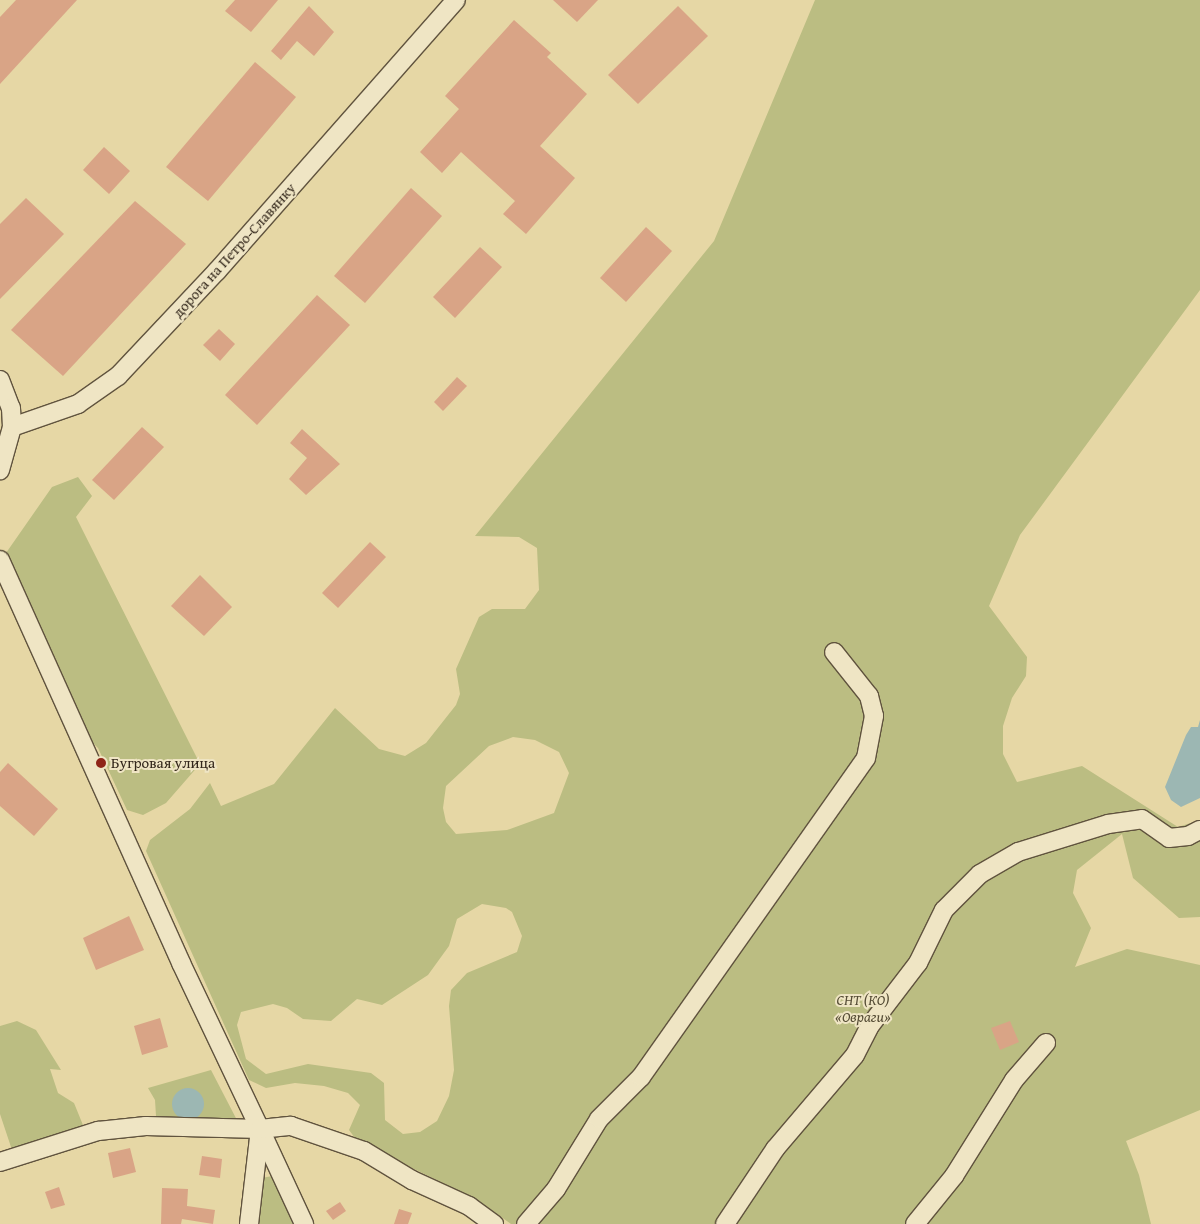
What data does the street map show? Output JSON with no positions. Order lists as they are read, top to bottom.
{
  "streets": {
    "street": ["дорога на Петро-Славянку"]
  },
  "parks": ["СНТ (КО) «Овраги»"],
  "places": ["Бугровая улица"]
}
